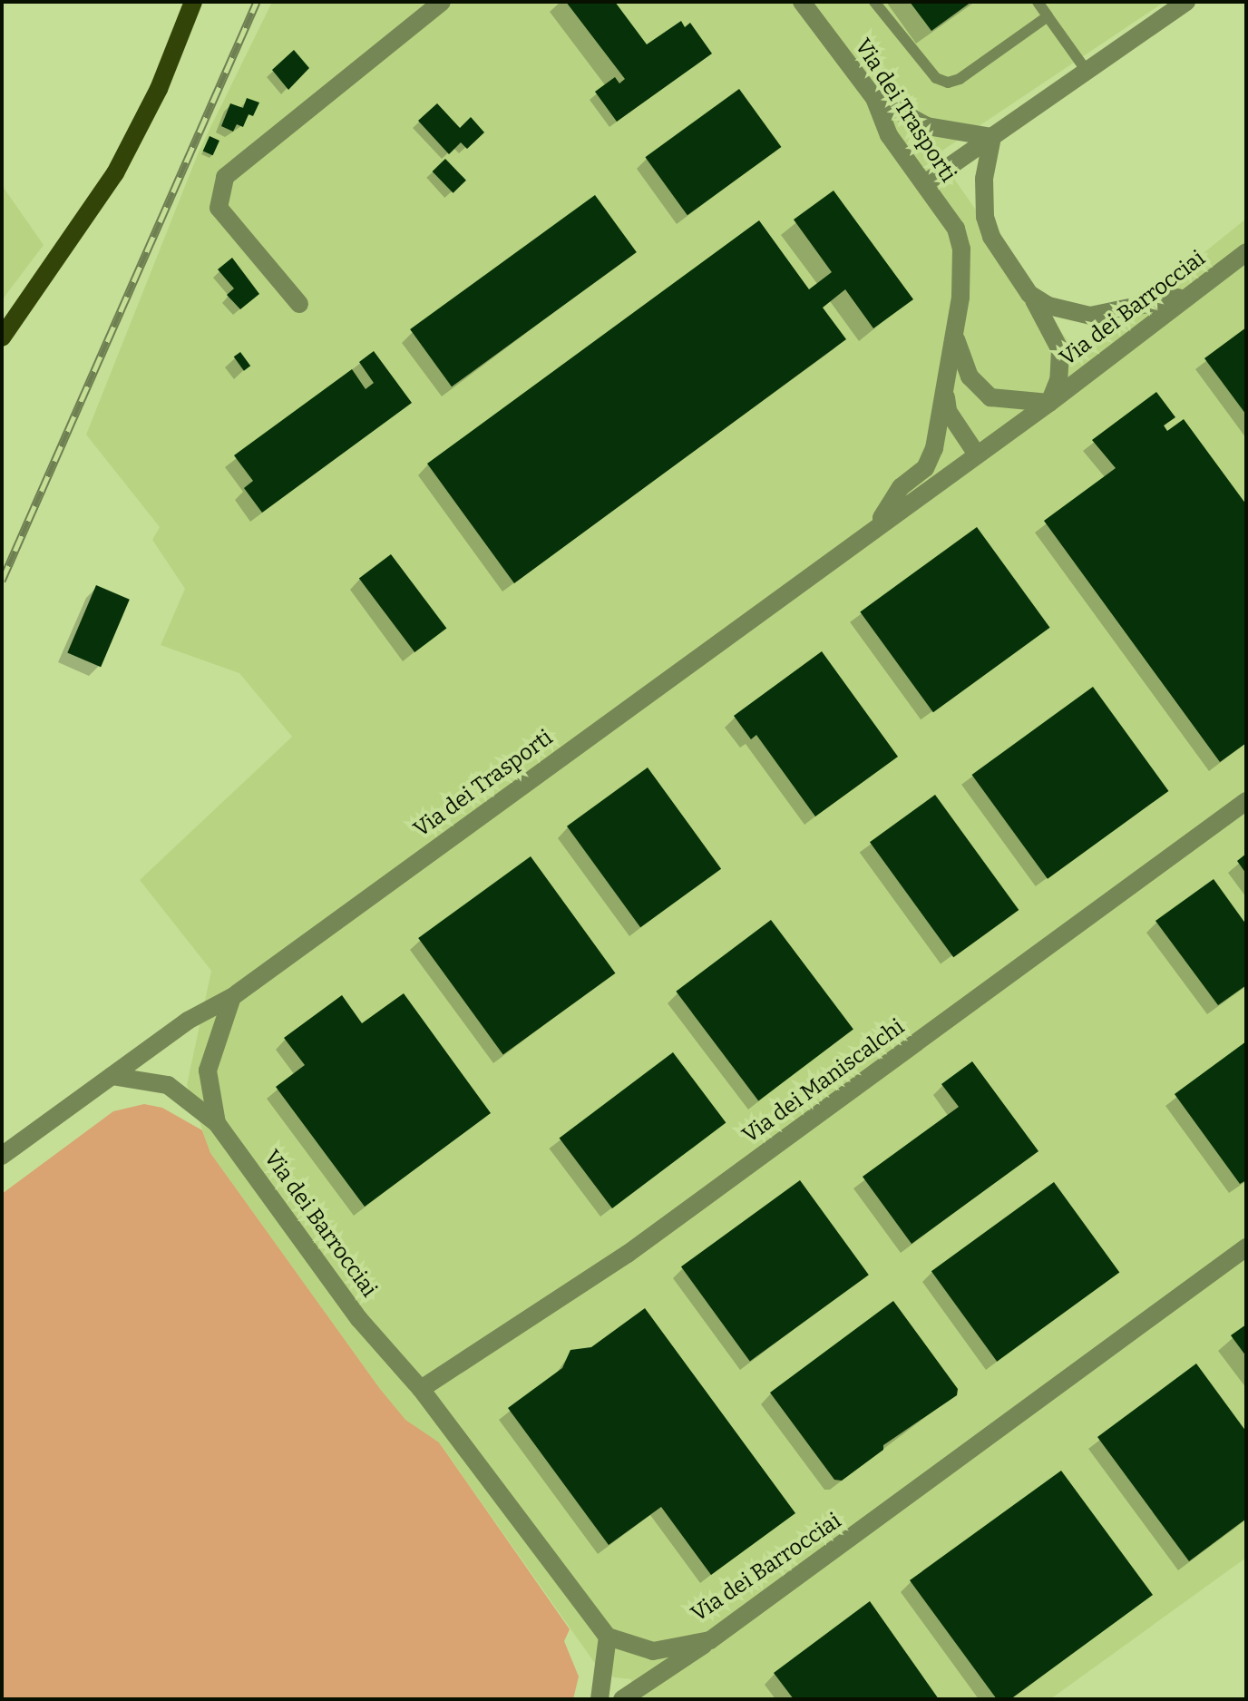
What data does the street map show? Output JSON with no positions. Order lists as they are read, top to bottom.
{
  "streets": {
    "street": ["Via dei Trasporti", "Via dei Barrocciai", "Via dei Maniscalchi"]
  },
  "crossings": [
    ["Via dei Trasporti", "Via dei Barrocciai"],
    ["Via dei Barrocciai", "Via dei Maniscalchi"]
  ]
}
